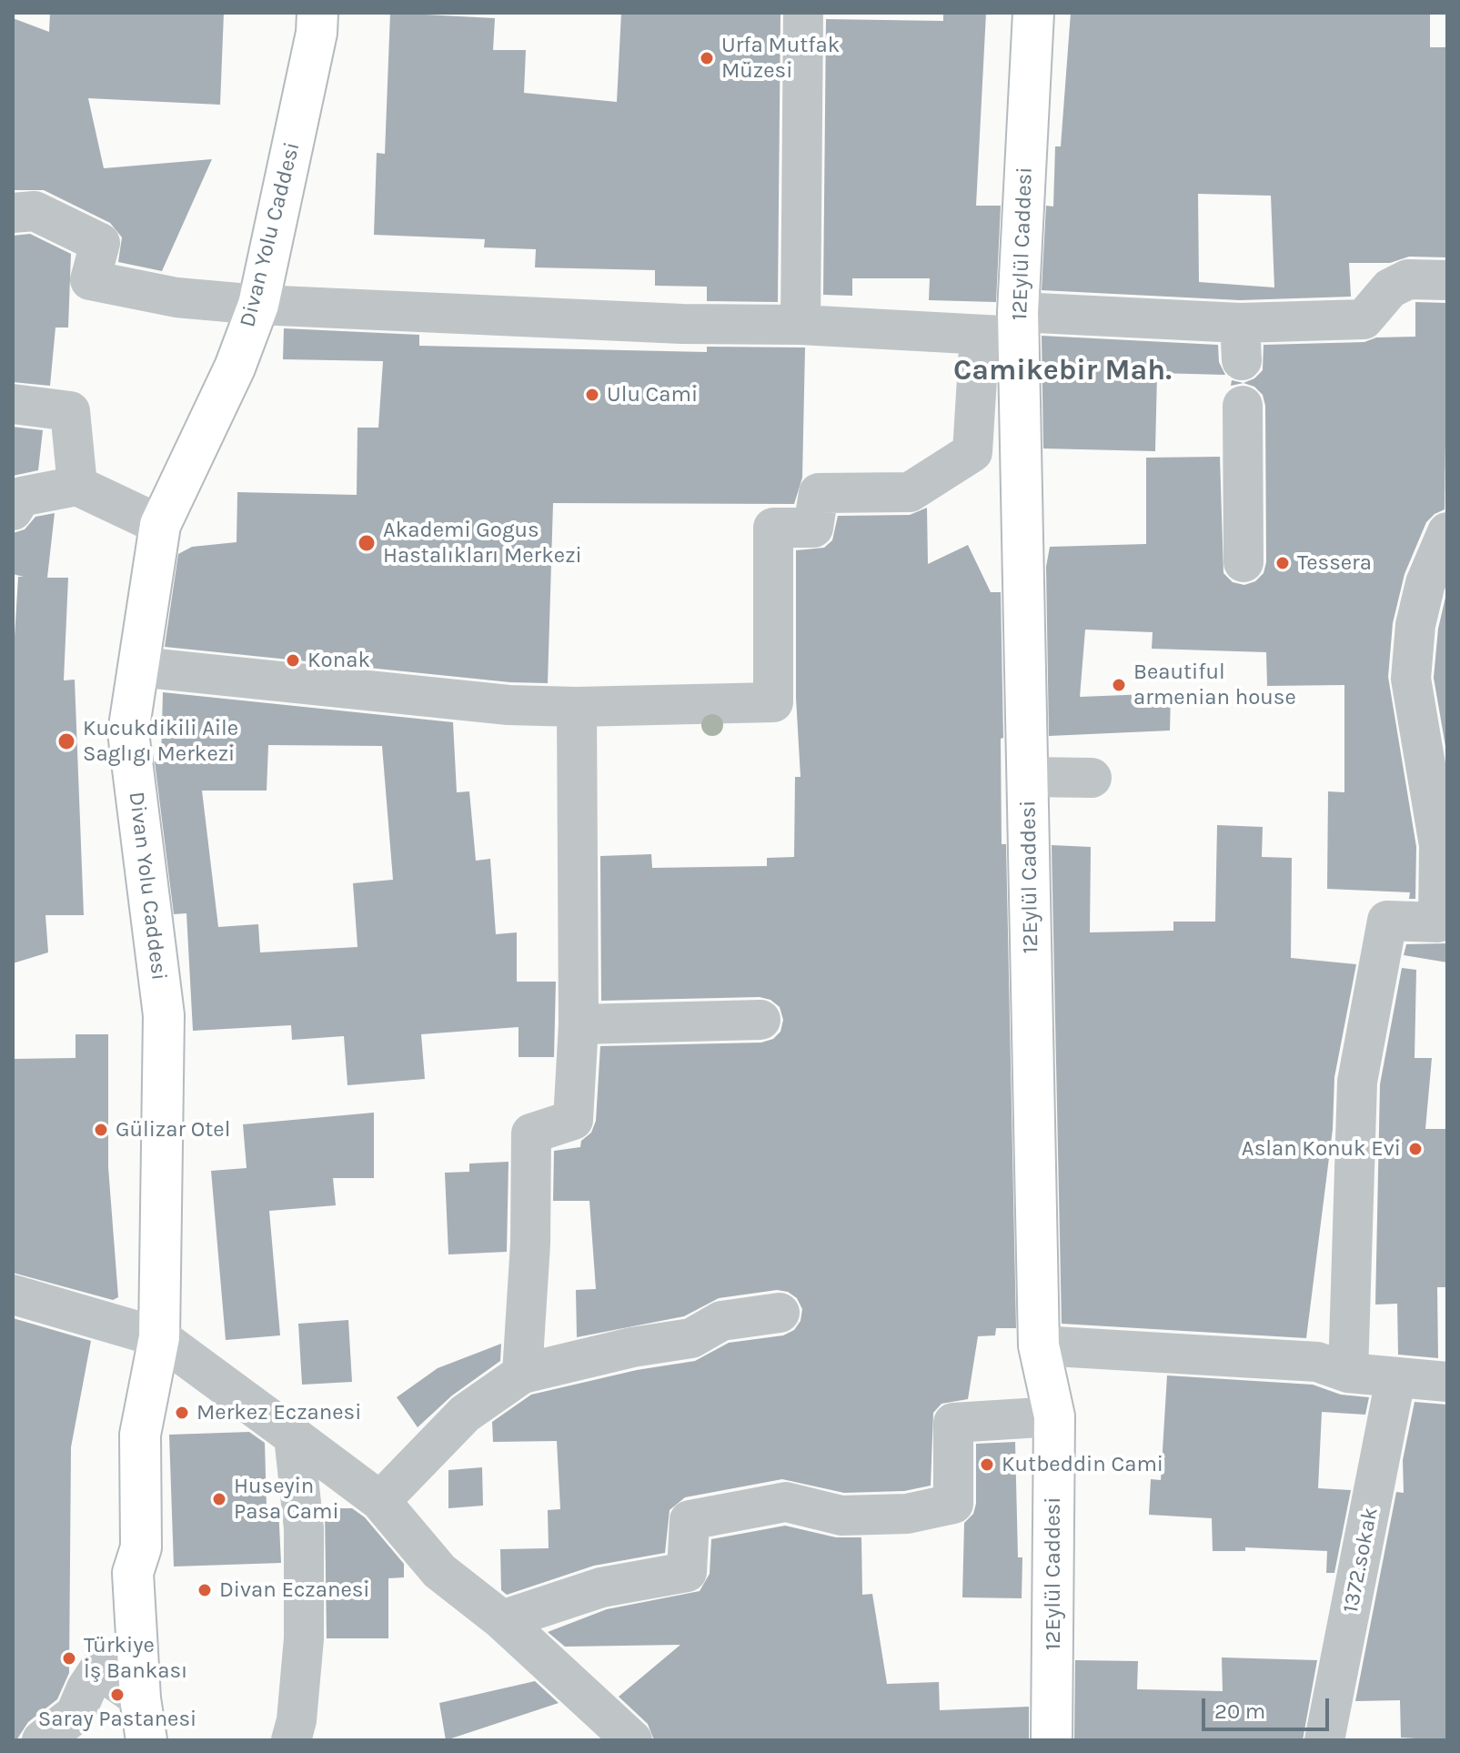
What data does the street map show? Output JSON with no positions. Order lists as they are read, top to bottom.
{
  "streets": {
    "main road": ["Divan Yolu Caddesi", "12Eylül Caddesi"],
    "street": ["1372.sokak"]
  },
  "districts": ["Camikebir Mah."],
  "places": [
    "Urfa Mutfak Müzesi",
    "Ulu Cami",
    "Akademi Gogus Hastalıkları Merkezi",
    "Tessera",
    "Konak",
    "Beautiful armenian house",
    "Kucukdikili Aile Saglıgı Merkezi",
    "Gülizar Otel",
    "Aslan Konuk Evi",
    "Merkez Eczanesi",
    "Kutbeddin Cami",
    "Huseyin Pasa Cami",
    "Divan Eczanesi",
    "Türkiye İş Bankası",
    "Saray Pastanesi"
  ],
  "scale_bar": "20 m"
}
